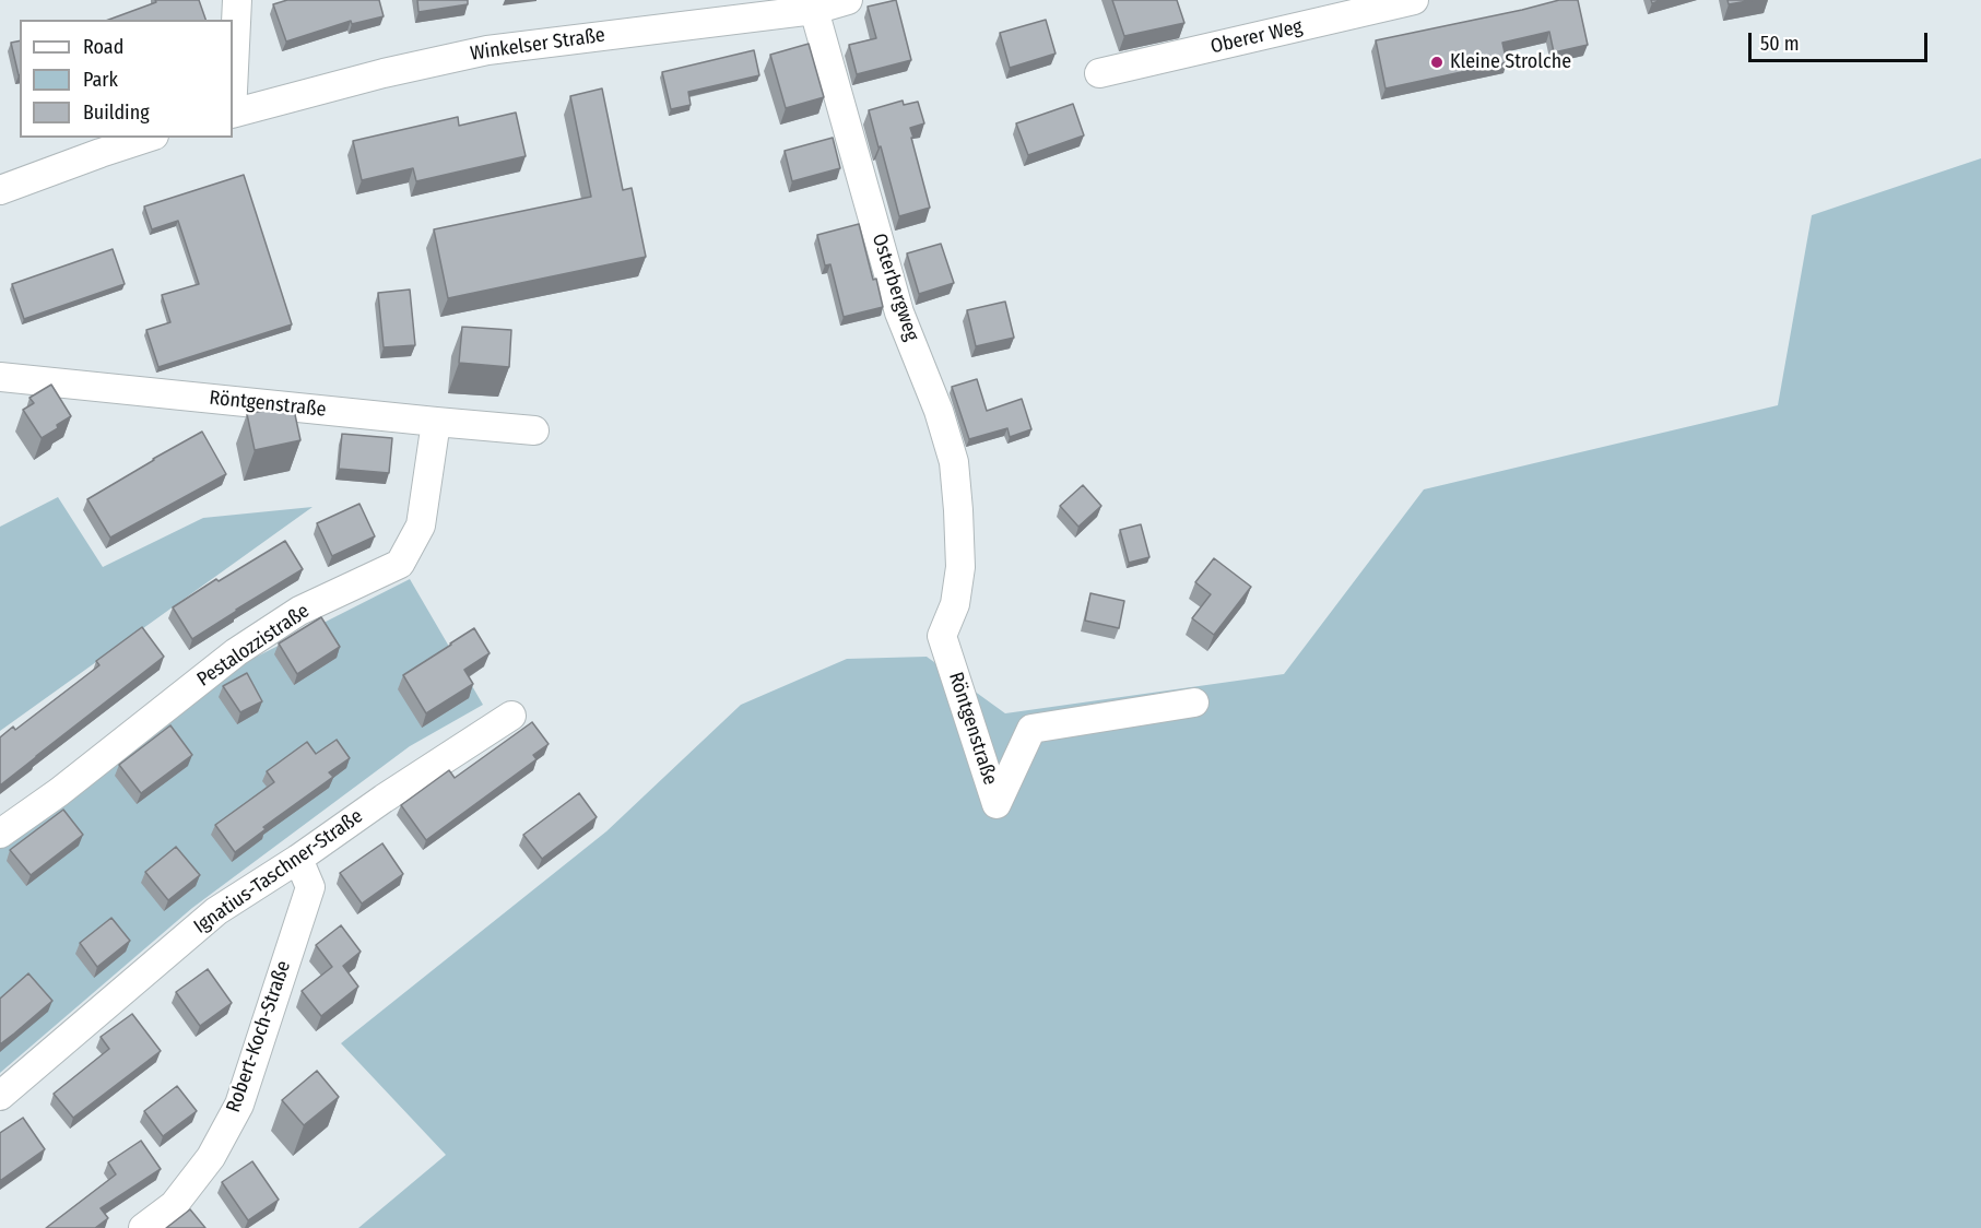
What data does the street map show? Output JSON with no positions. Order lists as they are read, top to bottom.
{
  "streets": {
    "street": [
      "Oberer Weg",
      "Winkelser Straße",
      "Osterbergweg",
      "Röntgenstraße",
      "Pestalozzistraße",
      "Ignatius-Taschner-Straße",
      "Robert-Koch-Straße"
    ]
  },
  "crossings": [
    ["Winkelser Straße", "Osterbergweg"],
    ["Osterbergweg", "Röntgenstraße"],
    ["Röntgenstraße", "Pestalozzistraße"],
    ["Ignatius-Taschner-Straße", "Robert-Koch-Straße"]
  ],
  "places": ["Kleine Strolche"],
  "legend": ["Road", "Park", "Building"],
  "scale_bar": "50 m"
}
